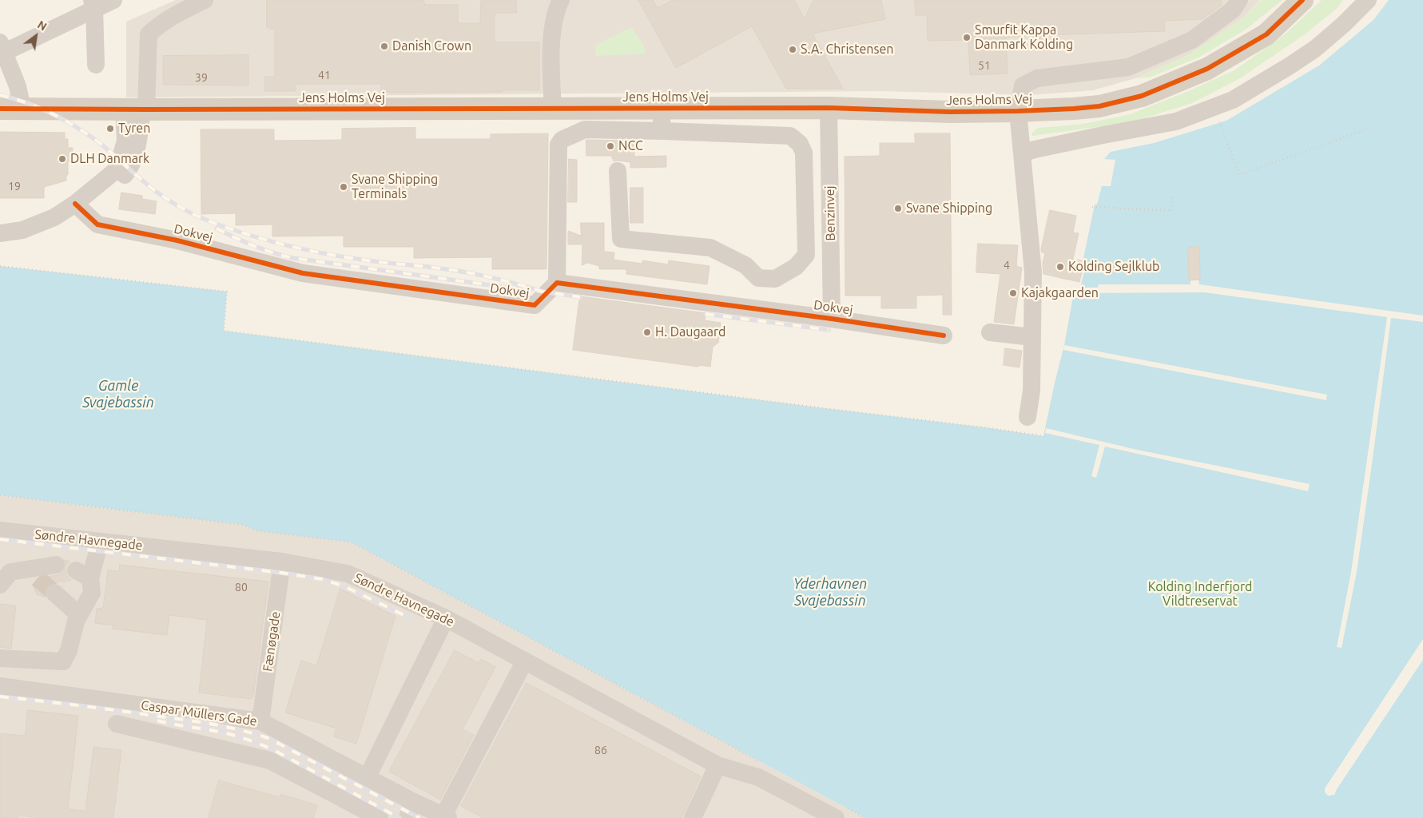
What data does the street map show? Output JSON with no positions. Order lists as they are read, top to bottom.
{
  "streets": {
    "main road": ["Jens Holms Vej"],
    "street": [
      "Benzinvej",
      "Dokvej",
      "Søndre Havnegade",
      "Fænøgade",
      "Caspar Müllers Gade"
    ]
  },
  "crossings": [
    ["Jens Holms Vej", "Benzinvej"],
    ["Benzinvej", "Dokvej"],
    ["Søndre Havnegade", "Fænøgade"],
    ["Fænøgade", "Caspar Müllers Gade"]
  ],
  "water": ["Gamle Svajebassin", "Yderhavnen Svajebassin"],
  "parks": ["Kolding Inderfjord Vildtreservat"],
  "places": [
    "Smurfit Kappa Danmark Kolding",
    "Danish Crown",
    "S.A. Christensen",
    "Tyren",
    "NCC",
    "DLH Danmark",
    "Svane Shipping Terminals",
    "Svane Shipping",
    "Kolding Sejlklub",
    "Kajakgaarden",
    "H. Daugaard"
  ],
  "house_numbers": [
    "51",
    "41",
    "39",
    "19",
    "4",
    "80",
    "86"
  ],
  "north": "top right"
}
